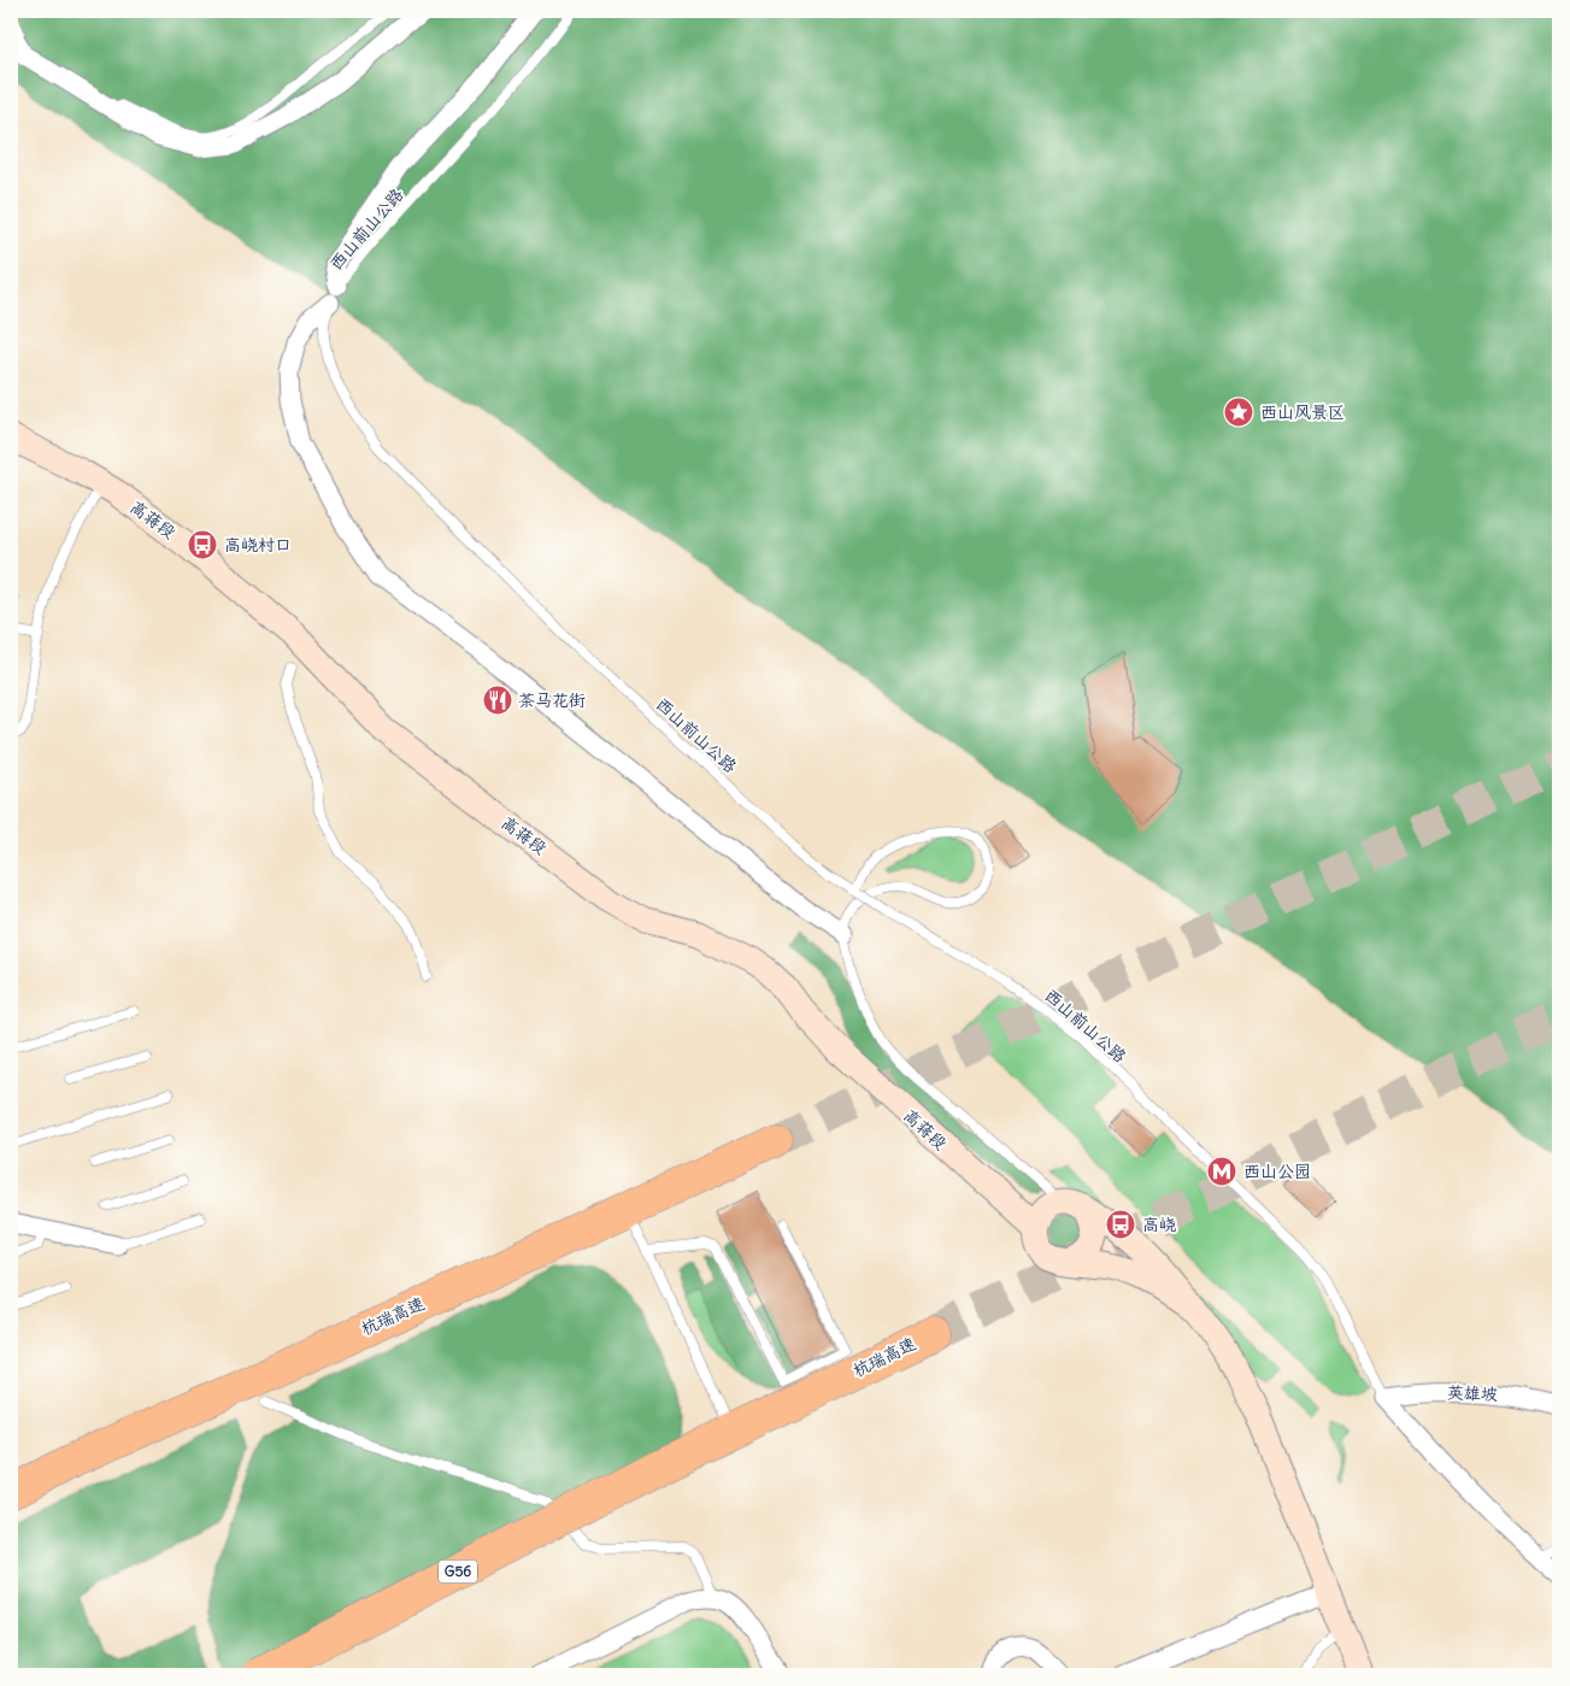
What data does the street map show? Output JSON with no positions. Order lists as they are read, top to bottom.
{
  "streets": {
    "highway": ["杭瑞高速", "G56"],
    "main road": ["高蒋段"],
    "street": ["英雄坡"],
    "lane": ["西山前山公路"]
  },
  "crossings": [
    ["西山前山公路", "英雄坡"]
  ],
  "places": {
    "place": ["西山风景区"],
    "bus stop": ["高峣村口", "高峣"],
    "restaurant": ["茶马花街"],
    "metro station": ["西山公园"]
  }
}
